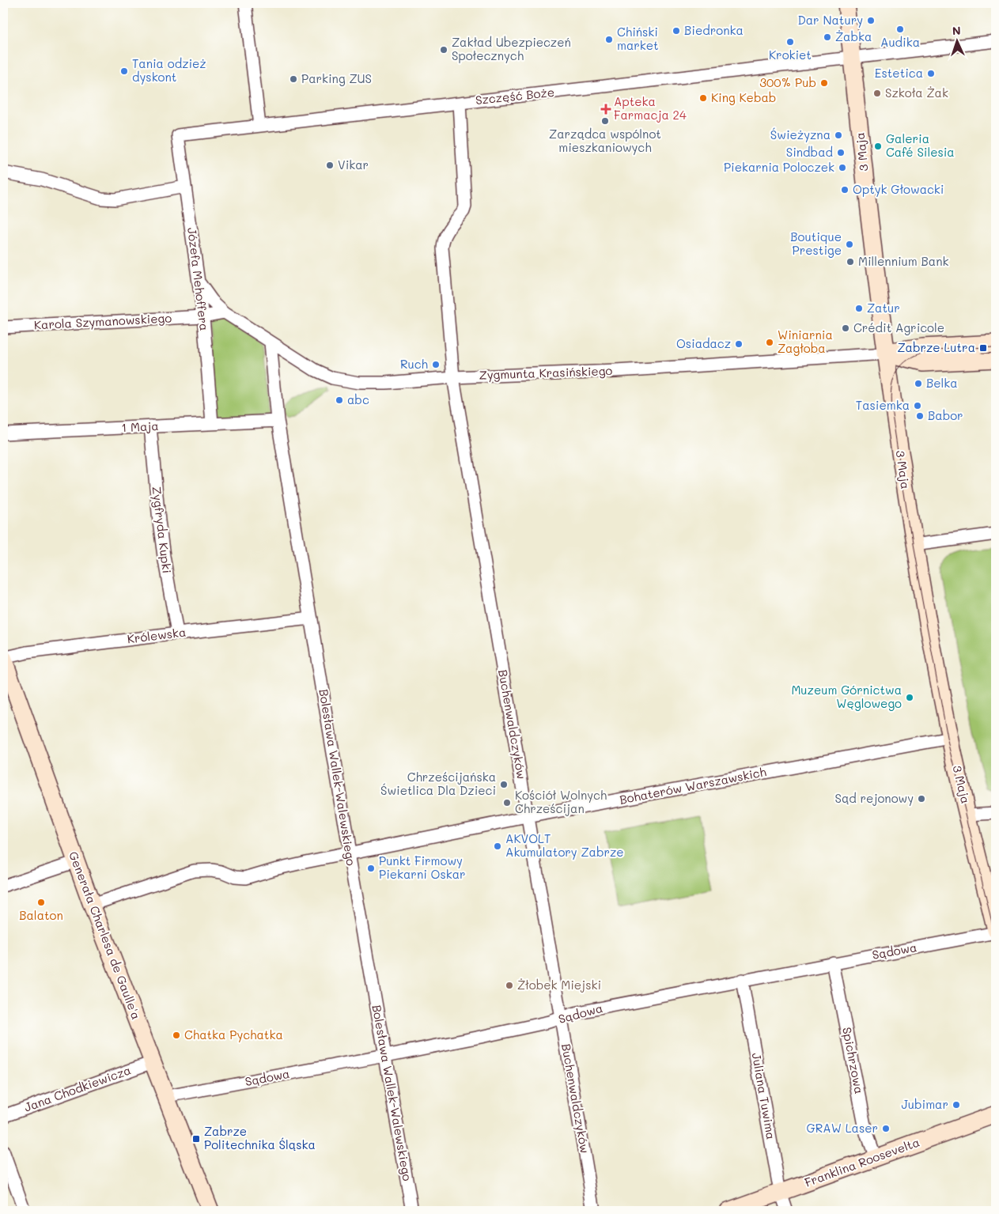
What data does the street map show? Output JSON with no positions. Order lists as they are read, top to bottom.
{
  "streets": {
    "street": [
      "Szczęść Boże",
      "3 Maja",
      "Józefa Mehoffera",
      "Karola Szymanowskiego",
      "Zygmunta Krasińskiego",
      "1 Maja",
      "Zygfryda Kupki",
      "Królewska",
      "Buchenwaldczyków",
      "Bolesława Wallek-Walewskiego",
      "Bohaterów Warszawskich",
      "Generała Charlesa de Gaulle'a",
      "Sądowa",
      "Spichrzowa",
      "Jana Chodkiewicza",
      "Juliana Tuwima",
      "Franklina Roosevelta"
    ]
  },
  "crossings": [
    ["Szczęść Boże", "3 Maja"],
    ["Szczęść Boże", "Józefa Mehoffera"],
    ["Szczęść Boże", "Buchenwaldczyków"],
    ["3 Maja", "Zygmunta Krasińskiego"],
    ["3 Maja", "Bohaterów Warszawskich"],
    ["3 Maja", "Sądowa"],
    ["Józefa Mehoffera", "Karola Szymanowskiego"],
    ["Józefa Mehoffera", "Zygmunta Krasińskiego"],
    ["Józefa Mehoffera", "1 Maja"],
    ["Zygmunta Krasińskiego", "Buchenwaldczyków"],
    ["Zygmunta Krasińskiego", "Bolesława Wallek-Walewskiego"],
    ["1 Maja", "Zygfryda Kupki"],
    ["1 Maja", "Bolesława Wallek-Walewskiego"],
    ["Zygfryda Kupki", "Królewska"],
    ["Królewska", "Bolesława Wallek-Walewskiego"],
    ["Królewska", "Generała Charlesa de Gaulle'a"],
    ["Buchenwaldczyków", "Bohaterów Warszawskich"],
    ["Buchenwaldczyków", "Sądowa"],
    ["Bolesława Wallek-Walewskiego", "Bohaterów Warszawskich"],
    ["Bolesława Wallek-Walewskiego", "Sądowa"],
    ["Bohaterów Warszawskich", "Generała Charlesa de Gaulle'a"],
    ["Generała Charlesa de Gaulle'a", "Sądowa"],
    ["Generała Charlesa de Gaulle'a", "Jana Chodkiewicza"],
    ["Sądowa", "Spichrzowa"],
    ["Sądowa", "Juliana Tuwima"],
    ["Spichrzowa", "Franklina Roosevelta"],
    ["Juliana Tuwima", "Franklina Roosevelta"]
  ],
  "places": {
    "other": [
      "Dar Natury",
      "Audika",
      "Biedronka",
      "Żabka",
      "Chiński market",
      "Krokiet",
      "Zakład Ubezpieczeń Społecznych",
      "Tania odzież dyskont",
      "Estetica",
      "Parking ZUS",
      "300% Pub",
      "Szkoła Żak",
      "King Kebab",
      "Zarządca wspólnot mieszkaniowych",
      "Świeżyzna",
      "Galeria Café Silesia",
      "Sindbad",
      "Vikar",
      "Piekarnia Poloczek",
      "Optyk Głowacki",
      "Boutique Prestige",
      "Millennium Bank",
      "Zatur",
      "Crédit Agricole",
      "Winiarnia Zagłoba",
      "Osiadacz",
      "Ruch",
      "Belka",
      "abc",
      "Tasiemka",
      "Babor",
      "Muzeum Górnictwa Węglowego",
      "Chrześcijańska Świetlica Dla Dzieci",
      "Sąd rejonowy",
      "Kościół Wolnych Chrześcijan",
      "AKVOLT Akumulatory Zabrze",
      "Punkt Firmowy Piekarni Oskar",
      "Balaton",
      "Żłobek Miejski",
      "Chatka Pychatka",
      "Jubimar",
      "GRAW Laser"
    ],
    "health": ["Apteka Farmacja 24"],
    "transit": ["Zabrze Lutra", "Zabrze Politechnika Śląska"]
  },
  "north": "top"
}
